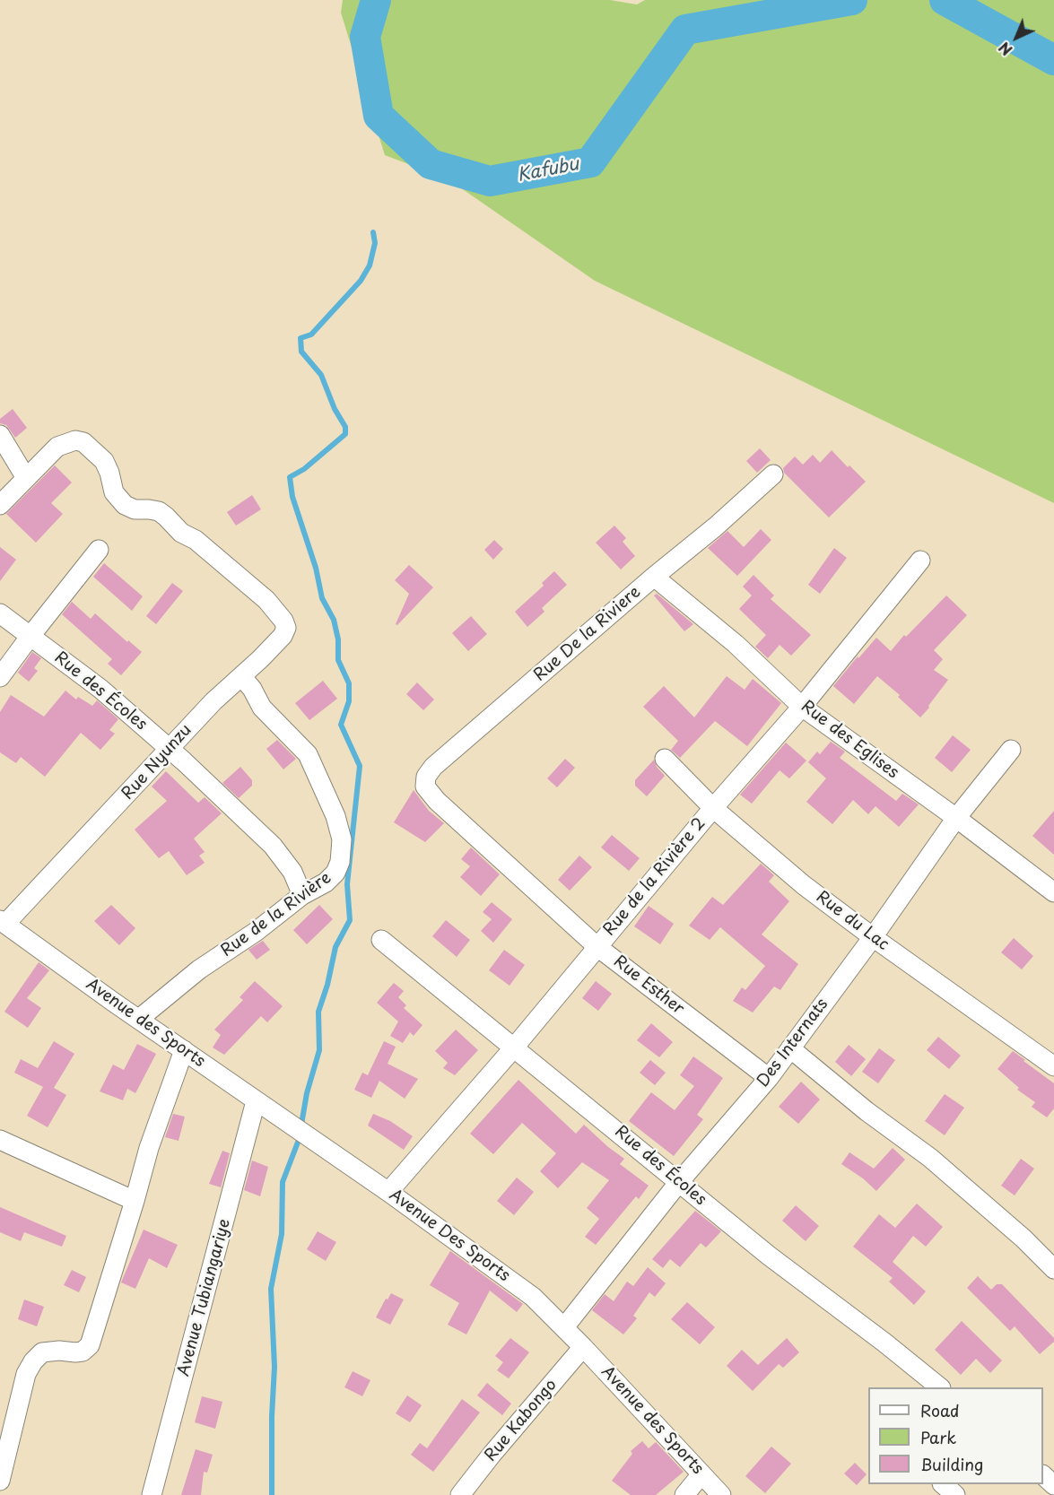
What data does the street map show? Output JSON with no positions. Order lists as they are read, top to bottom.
{
  "streets": {
    "street": [
      "Rue De la Riviere",
      "Rue des Écoles",
      "Rue des Eglises",
      "Rue Nyunzu",
      "Rue de la Rivière 2",
      "Rue de la Rivière",
      "Rue du Lac",
      "Rue Esther",
      "Avenue des Sports",
      "Des Internats",
      "Avenue Des Sports",
      "Avenue Tubiangariye",
      "Rue Kabongo"
    ]
  },
  "crossings": [
    ["Rue De la Riviere", "Rue des Eglises"],
    ["Rue De la Riviere", "Rue Esther"],
    ["Rue des Écoles", "Rue Nyunzu"],
    ["Rue des Écoles", "Rue de la Rivière 2"],
    ["Rue des Écoles", "Rue de la Rivière"],
    ["Rue des Écoles", "Des Internats"],
    ["Rue des Eglises", "Rue de la Rivière 2"],
    ["Rue des Eglises", "Des Internats"],
    ["Rue Nyunzu", "Rue de la Rivière"],
    ["Rue Nyunzu", "Avenue des Sports"],
    ["Rue de la Rivière 2", "Rue du Lac"],
    ["Rue de la Rivière 2", "Rue Esther"],
    ["Rue de la Rivière 2", "Avenue Des Sports"],
    ["Rue de la Rivière", "Avenue des Sports"],
    ["Rue du Lac", "Des Internats"],
    ["Rue Esther", "Des Internats"],
    ["Avenue des Sports", "Avenue Des Sports"],
    ["Avenue des Sports", "Avenue Tubiangariye"],
    ["Avenue des Sports", "Rue Kabongo"],
    ["Des Internats", "Avenue Des Sports"],
    ["Avenue Des Sports", "Rue Kabongo"]
  ],
  "water": ["Kafubu"],
  "legend": ["Road", "Park", "Building"],
  "north": "bottom left"
}
